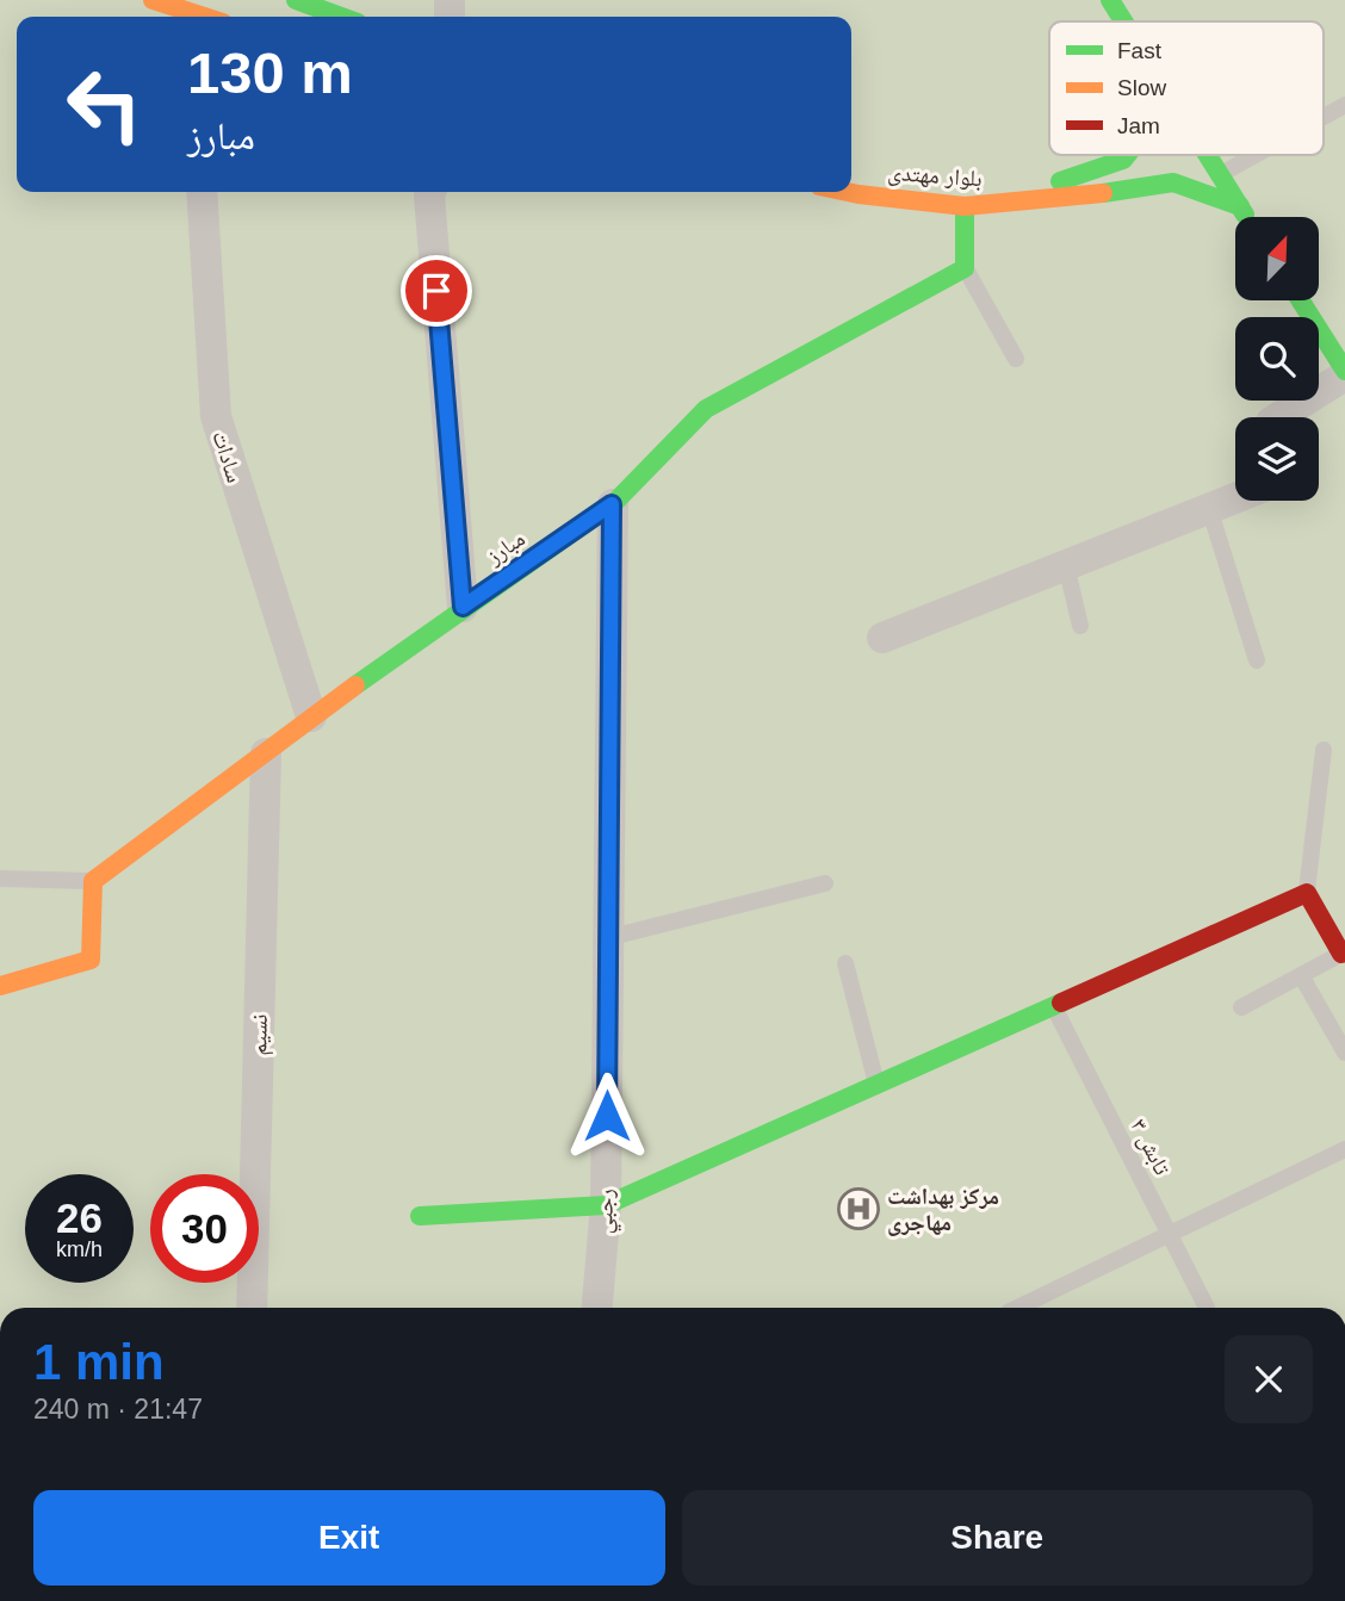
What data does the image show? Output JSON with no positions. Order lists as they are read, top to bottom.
{
  "streets": {
    "street": [
      "بلوار مهتدی",
      "سادات",
      "مبارز",
      "نسيم",
      "رجبي"
    ],
    "lane": ["تابش ۳"]
  },
  "crossings": [
    ["سادات", "مبارز"],
    ["مبارز", "نسيم"],
    ["مبارز", "رجبي"]
  ],
  "places": {
    "hospital": ["مرکز بهداشت مهاجری"]
  },
  "legend": ["Fast", "Slow", "Jam"],
  "north": "top right",
  "page": {
    "turn": ["130 m", "مبارز"],
    "speed": "26 km/h",
    "limit": "30",
    "heading": ["1 min", "240 m · 21:47"],
    "buttons": ["Exit", "Share"]
  }
}
